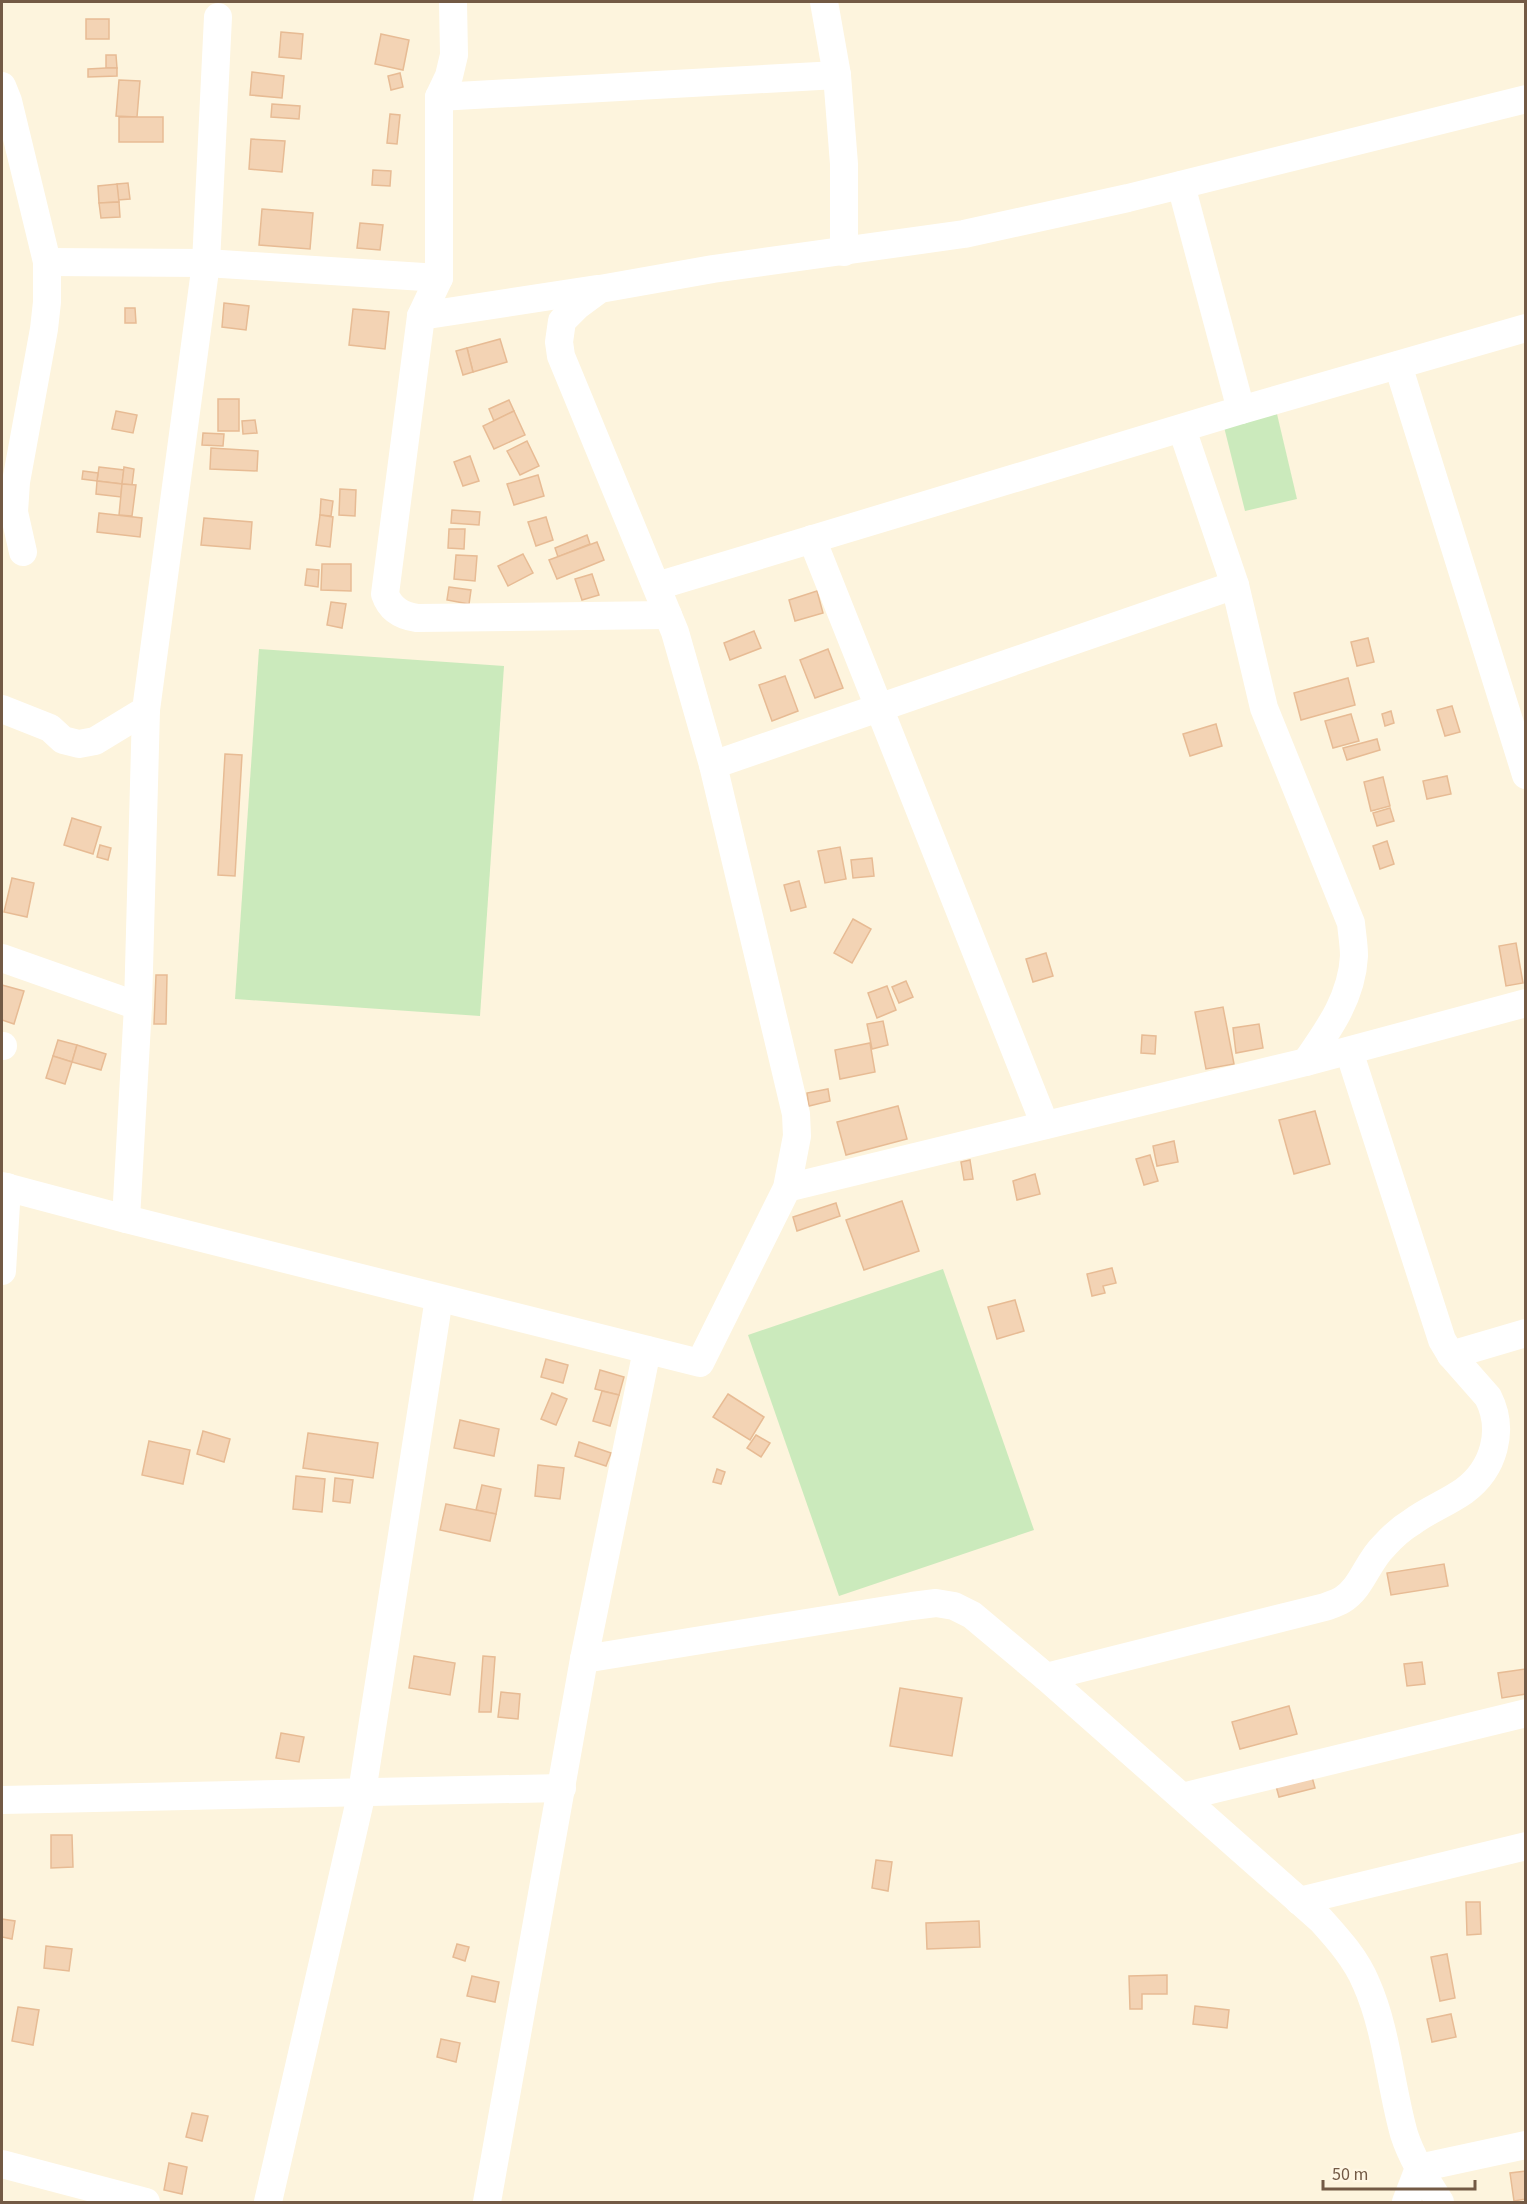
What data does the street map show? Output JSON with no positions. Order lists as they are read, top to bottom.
{
  "scale_bar": "50 m"
}
